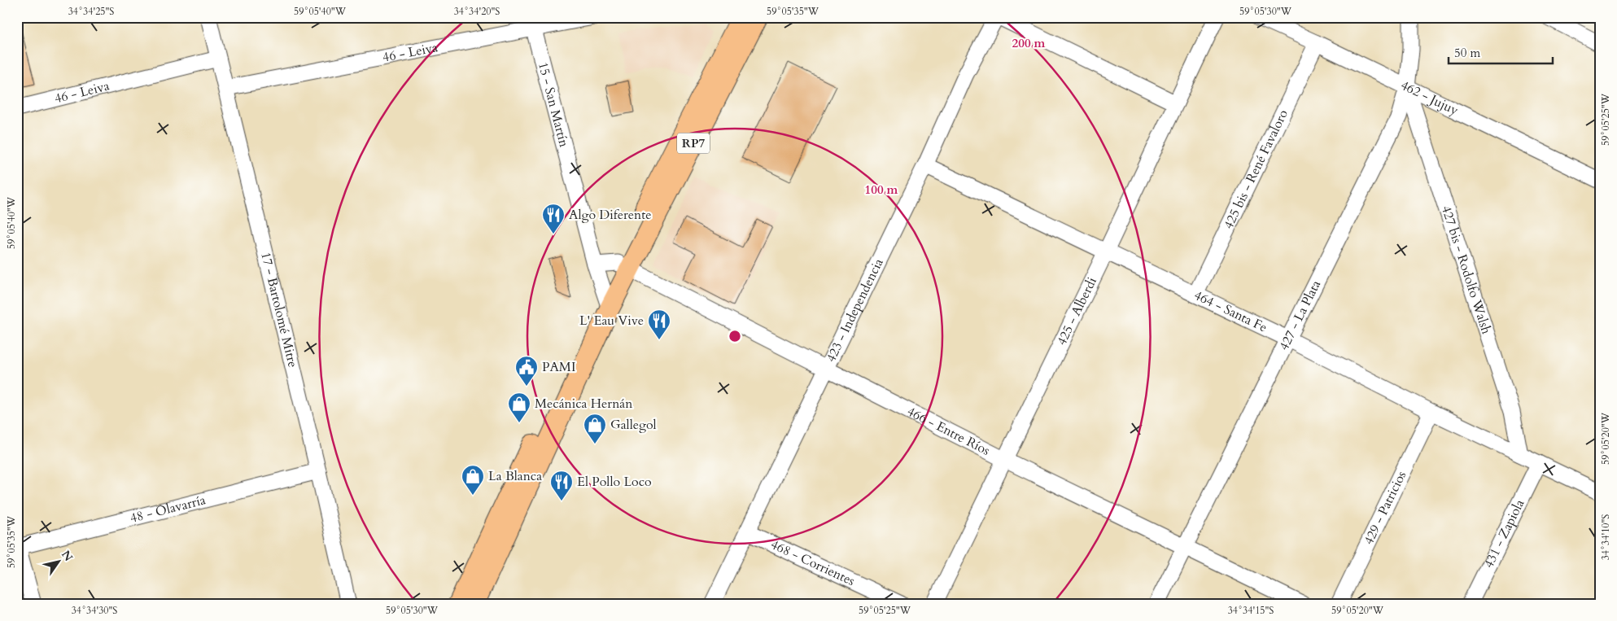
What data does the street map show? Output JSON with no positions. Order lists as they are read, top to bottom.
{
  "streets": {
    "main road": ["RP7"],
    "street": [
      "46 - Leiva",
      "462 - Jujuy",
      "15 - San Martín",
      "425 bis - René Favaloro",
      "427 bis - Rodolfo Walsh",
      "17 - Bartolomé Mitre",
      "423 - Independencia",
      "425 - Alberdi",
      "464 - Santa Fe",
      "427 - La Plata",
      "466 - Entre Ríos",
      "429 - Patricios",
      "48 - Olavarría",
      "431 - Zapiola",
      "468 - Corrientes"
    ]
  },
  "crossings": [
    ["46 - Leiva", "15 - San Martín"],
    ["46 - Leiva", "17 - Bartolomé Mitre"],
    ["462 - Jujuy", "425 bis - René Favaloro"],
    ["462 - Jujuy", "427 bis - Rodolfo Walsh"],
    ["462 - Jujuy", "427 - La Plata"],
    ["15 - San Martín", "RP7"],
    ["RP7", "466 - Entre Ríos"],
    ["425 bis - René Favaloro", "464 - Santa Fe"],
    ["427 bis - Rodolfo Walsh", "464 - Santa Fe"],
    ["427 bis - Rodolfo Walsh", "427 - La Plata"],
    ["17 - Bartolomé Mitre", "48 - Olavarría"],
    ["423 - Independencia", "464 - Santa Fe"],
    ["423 - Independencia", "466 - Entre Ríos"],
    ["423 - Independencia", "468 - Corrientes"],
    ["425 - Alberdi", "464 - Santa Fe"],
    ["425 - Alberdi", "466 - Entre Ríos"],
    ["464 - Santa Fe", "427 - La Plata"],
    ["464 - Santa Fe", "429 - Patricios"],
    ["464 - Santa Fe", "431 - Zapiola"],
    ["427 - La Plata", "466 - Entre Ríos"]
  ],
  "places": {
    "restaurant": ["Algo Diferente", "L' Eau Vive", "El Pollo Loco"],
    "public building": ["PAMI"],
    "shop": ["Mecánica Hernán", "Gallegol", "La Blanca"]
  },
  "scale_bar": "50 m",
  "north": "top right",
  "coordinates": [
    "34°34'25\"S",
    "59°05'40\"W",
    "34°34'20\"S",
    "59°05'35\"W",
    "59°05'30\"W",
    "59°05'25\"W",
    "59°05'20\"W",
    "34°34'10\"S",
    "34°34'30\"S",
    "34°34'15\"S"
  ],
  "rings": ["200 m", "100 m"]
}
